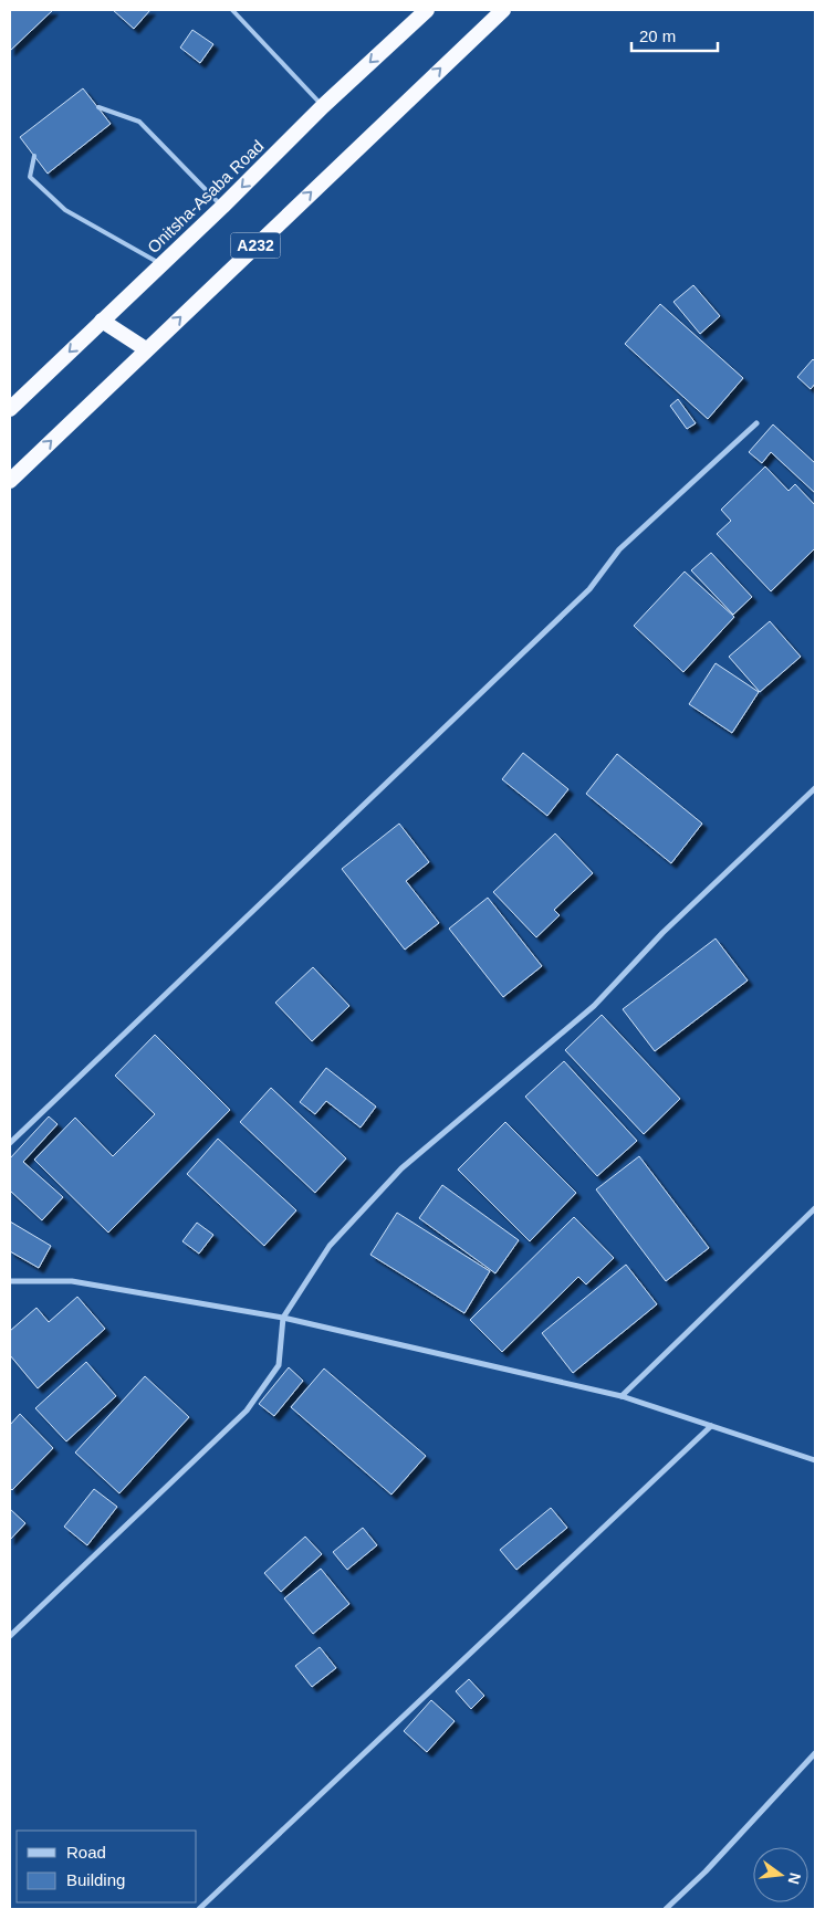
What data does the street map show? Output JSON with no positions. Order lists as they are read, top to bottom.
{
  "streets": {
    "highway": ["Onitsha-Asaba Road", "A232"]
  },
  "legend": ["Road", "Building"],
  "scale_bar": "20 m",
  "north": "right"
}
